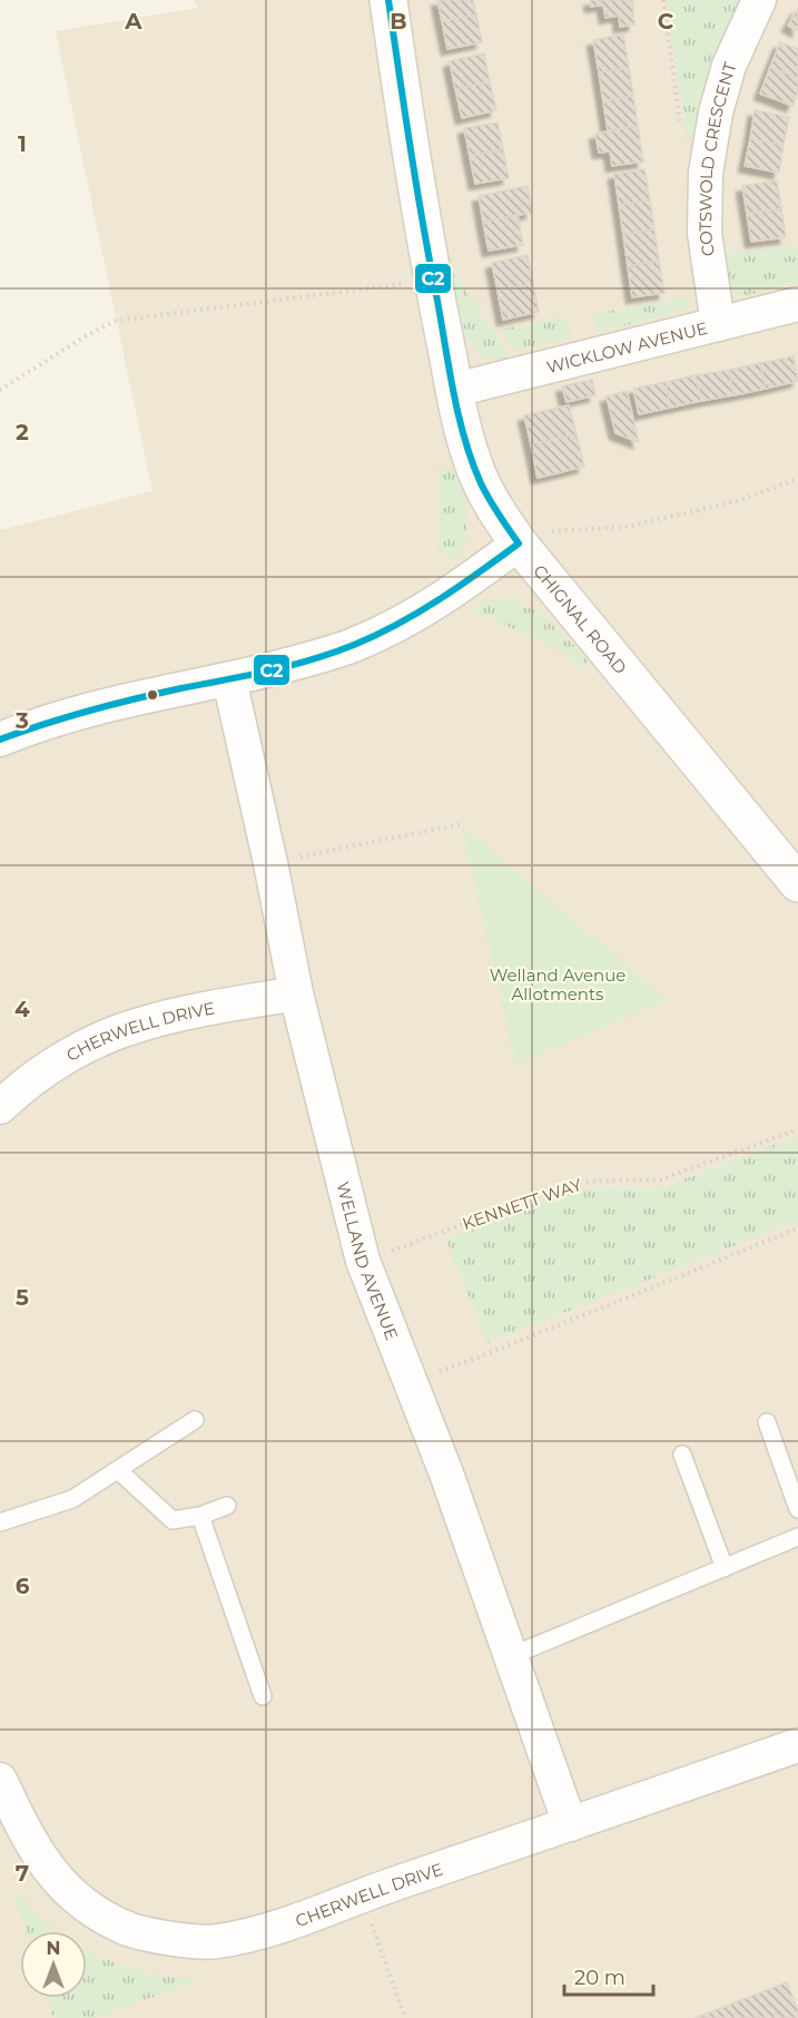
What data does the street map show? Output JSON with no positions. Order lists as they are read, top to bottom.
{
  "streets": {
    "street": [
      "COTSWOLD CRESCENT",
      "WICKLOW AVENUE",
      "CHIGNAL ROAD",
      "CHERWELL DRIVE",
      "WELLAND AVENUE"
    ],
    "path": ["KENNETT WAY"]
  },
  "crossings": [
    ["COTSWOLD CRESCENT", "WICKLOW AVENUE"],
    ["WICKLOW AVENUE", "CHIGNAL ROAD"],
    ["CHERWELL DRIVE", "WELLAND AVENUE"],
    ["KENNETT WAY", "WELLAND AVENUE"]
  ],
  "parks": ["Welland Avenue Allotments"],
  "lines": ["transit line C2"],
  "scale_bar": "20 m",
  "north": "top",
  "grid": {
    "columns": ["A", "B", "C"],
    "rows": [
      "1",
      "2",
      "3",
      "4",
      "5",
      "6",
      "7"
    ]
  }
}
